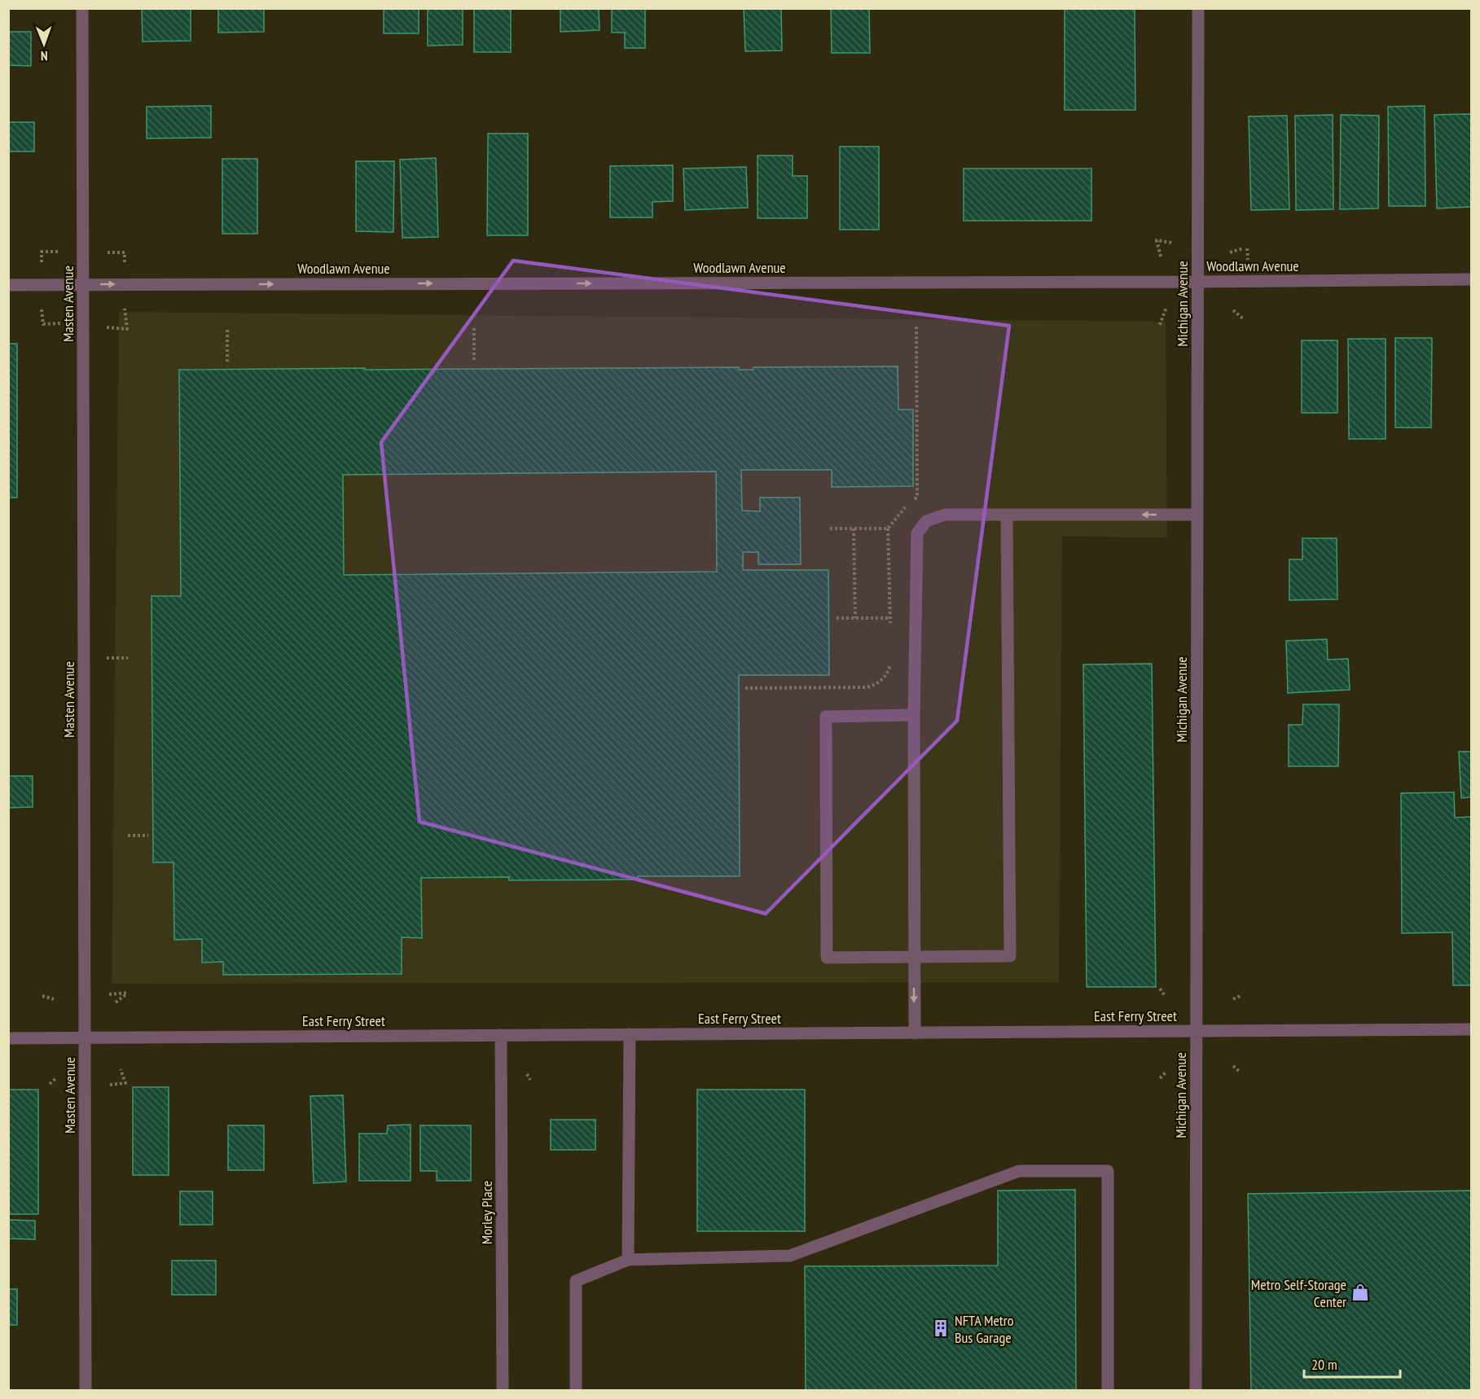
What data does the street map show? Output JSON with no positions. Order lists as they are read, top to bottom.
{
  "streets": {
    "street": [
      "Woodlawn Avenue",
      "Masten Avenue",
      "Michigan Avenue",
      "East Ferry Street",
      "Morley Place"
    ]
  },
  "crossings": [
    ["Woodlawn Avenue", "Masten Avenue"],
    ["Woodlawn Avenue", "Michigan Avenue"],
    ["Masten Avenue", "East Ferry Street"],
    ["Michigan Avenue", "East Ferry Street"],
    ["East Ferry Street", "Morley Place"]
  ],
  "one_way": ["Woodlawn Avenue"],
  "places": {
    "shop": ["Metro Self-Storage Center"],
    "building": ["NFTA Metro Bus Garage"]
  },
  "scale_bar": "20 m",
  "north": "bottom"
}
